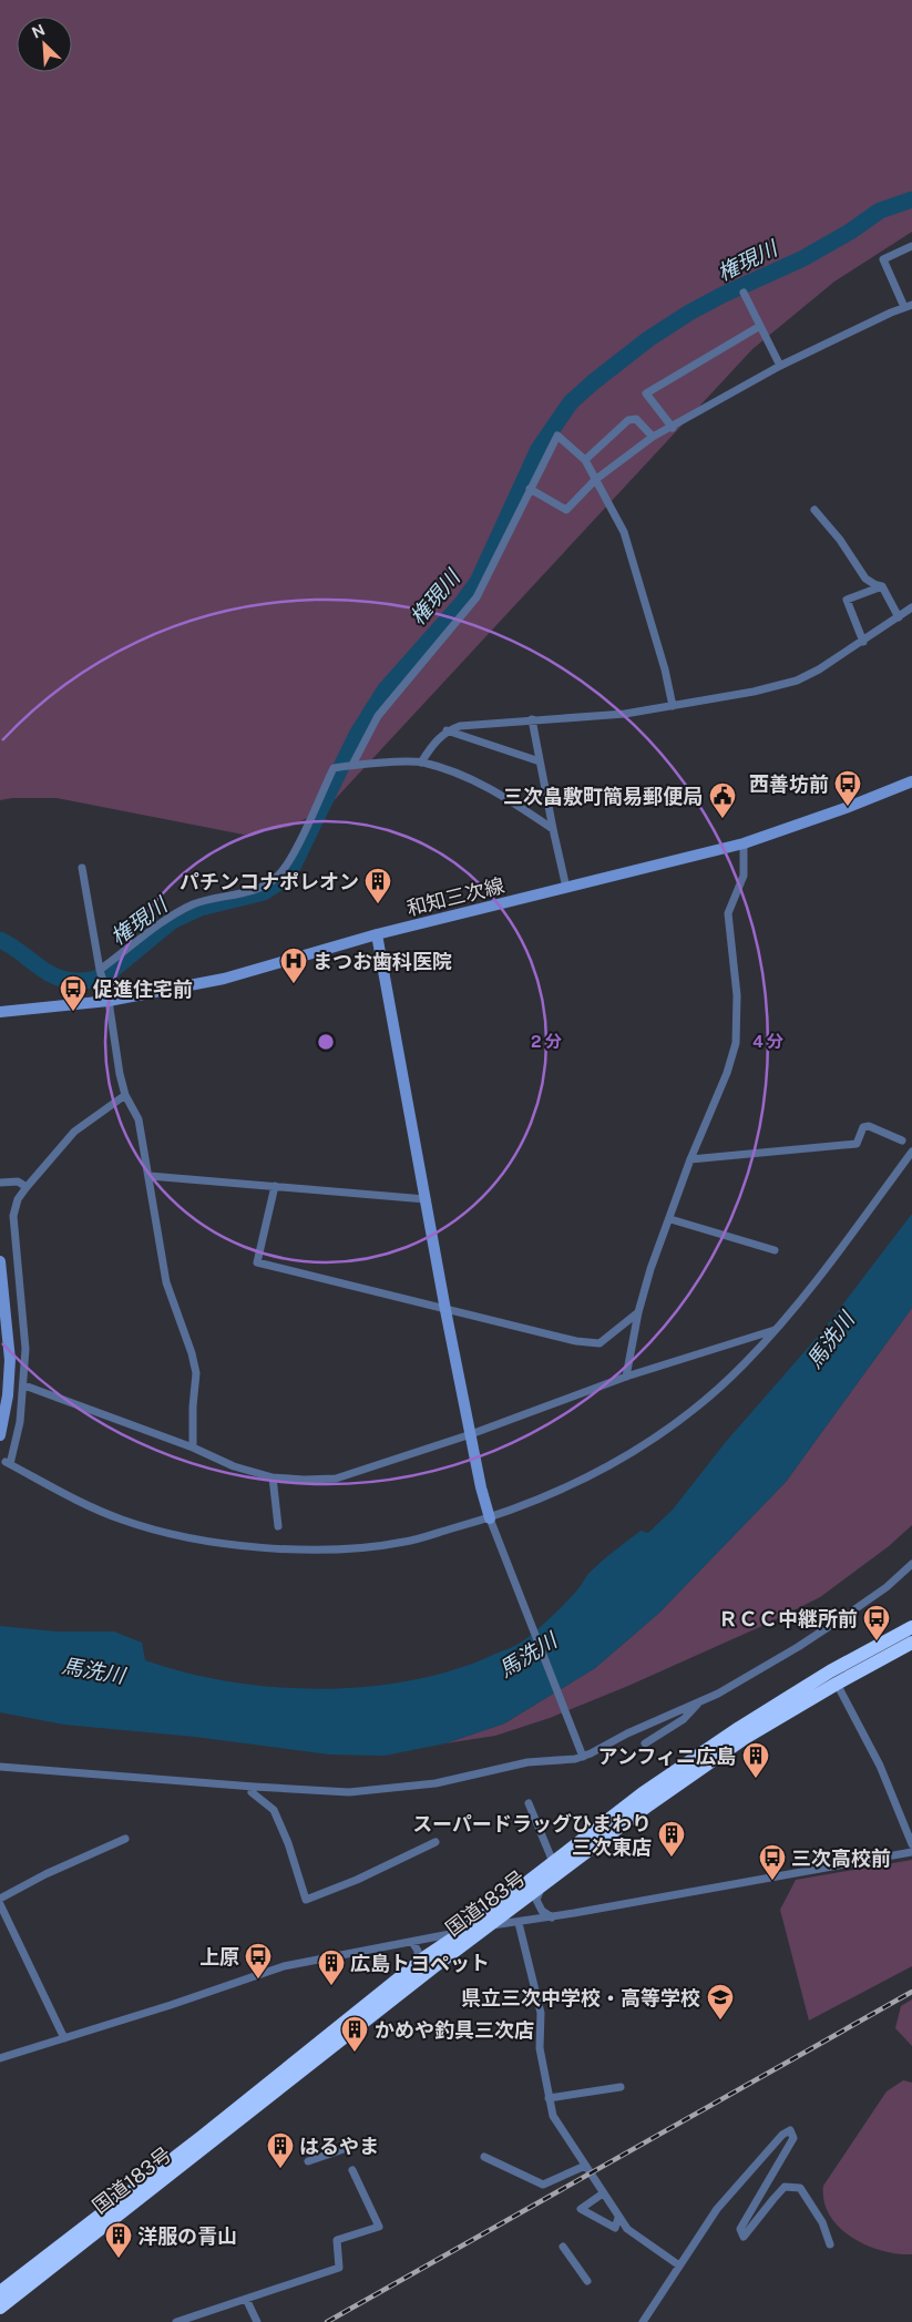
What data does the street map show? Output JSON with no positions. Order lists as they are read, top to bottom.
{
  "streets": {
    "highway": ["国道183号"],
    "main road": ["和知三次線"]
  },
  "water": ["権現川", "馬洗川"],
  "places": {
    "bus stop": [
      "西善坊前",
      "促進住宅前",
      "ＲＣＣ中継所前",
      "三次高校前",
      "上原"
    ],
    "public building": ["三次畠敷町簡易郵便局"],
    "building": [
      "パチンコナポレオン",
      "アンフィニ広島",
      "スーパードラッグひまわり 三次東店",
      "広島トヨペット",
      "かめや釣具三次店",
      "はるやま",
      "洋服の青山"
    ],
    "hospital": ["まつお歯科医院"],
    "school or university": ["県立三次中学校・高等学校"]
  },
  "north": "top left",
  "rings": ["2 分", "4 分"]
}
